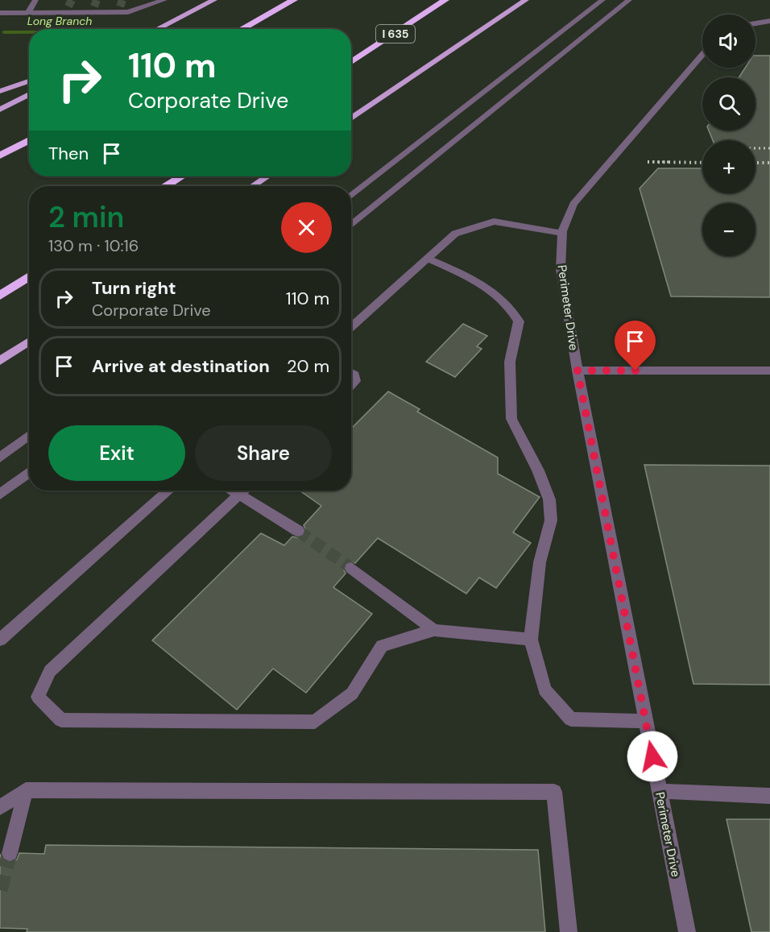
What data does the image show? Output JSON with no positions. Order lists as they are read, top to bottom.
{
  "streets": {
    "highway": ["I 635"],
    "street": ["Perimeter Drive"]
  },
  "water": ["Long Branch"],
  "page": {
    "map_buttons": ["+", "−"],
    "turn": ["110 m", "Corporate Drive"],
    "then": "Then",
    "heading": ["2 min", "130 m · 10:16"],
    "list": [
      {
        "name": "Turn right",
        "note": "Corporate Drive",
        "value": "110 m"
      },
      {
        "name": "Arrive at destination",
        "value": "20 m"
      }
    ],
    "buttons": ["Exit", "Share"]
  }
}
